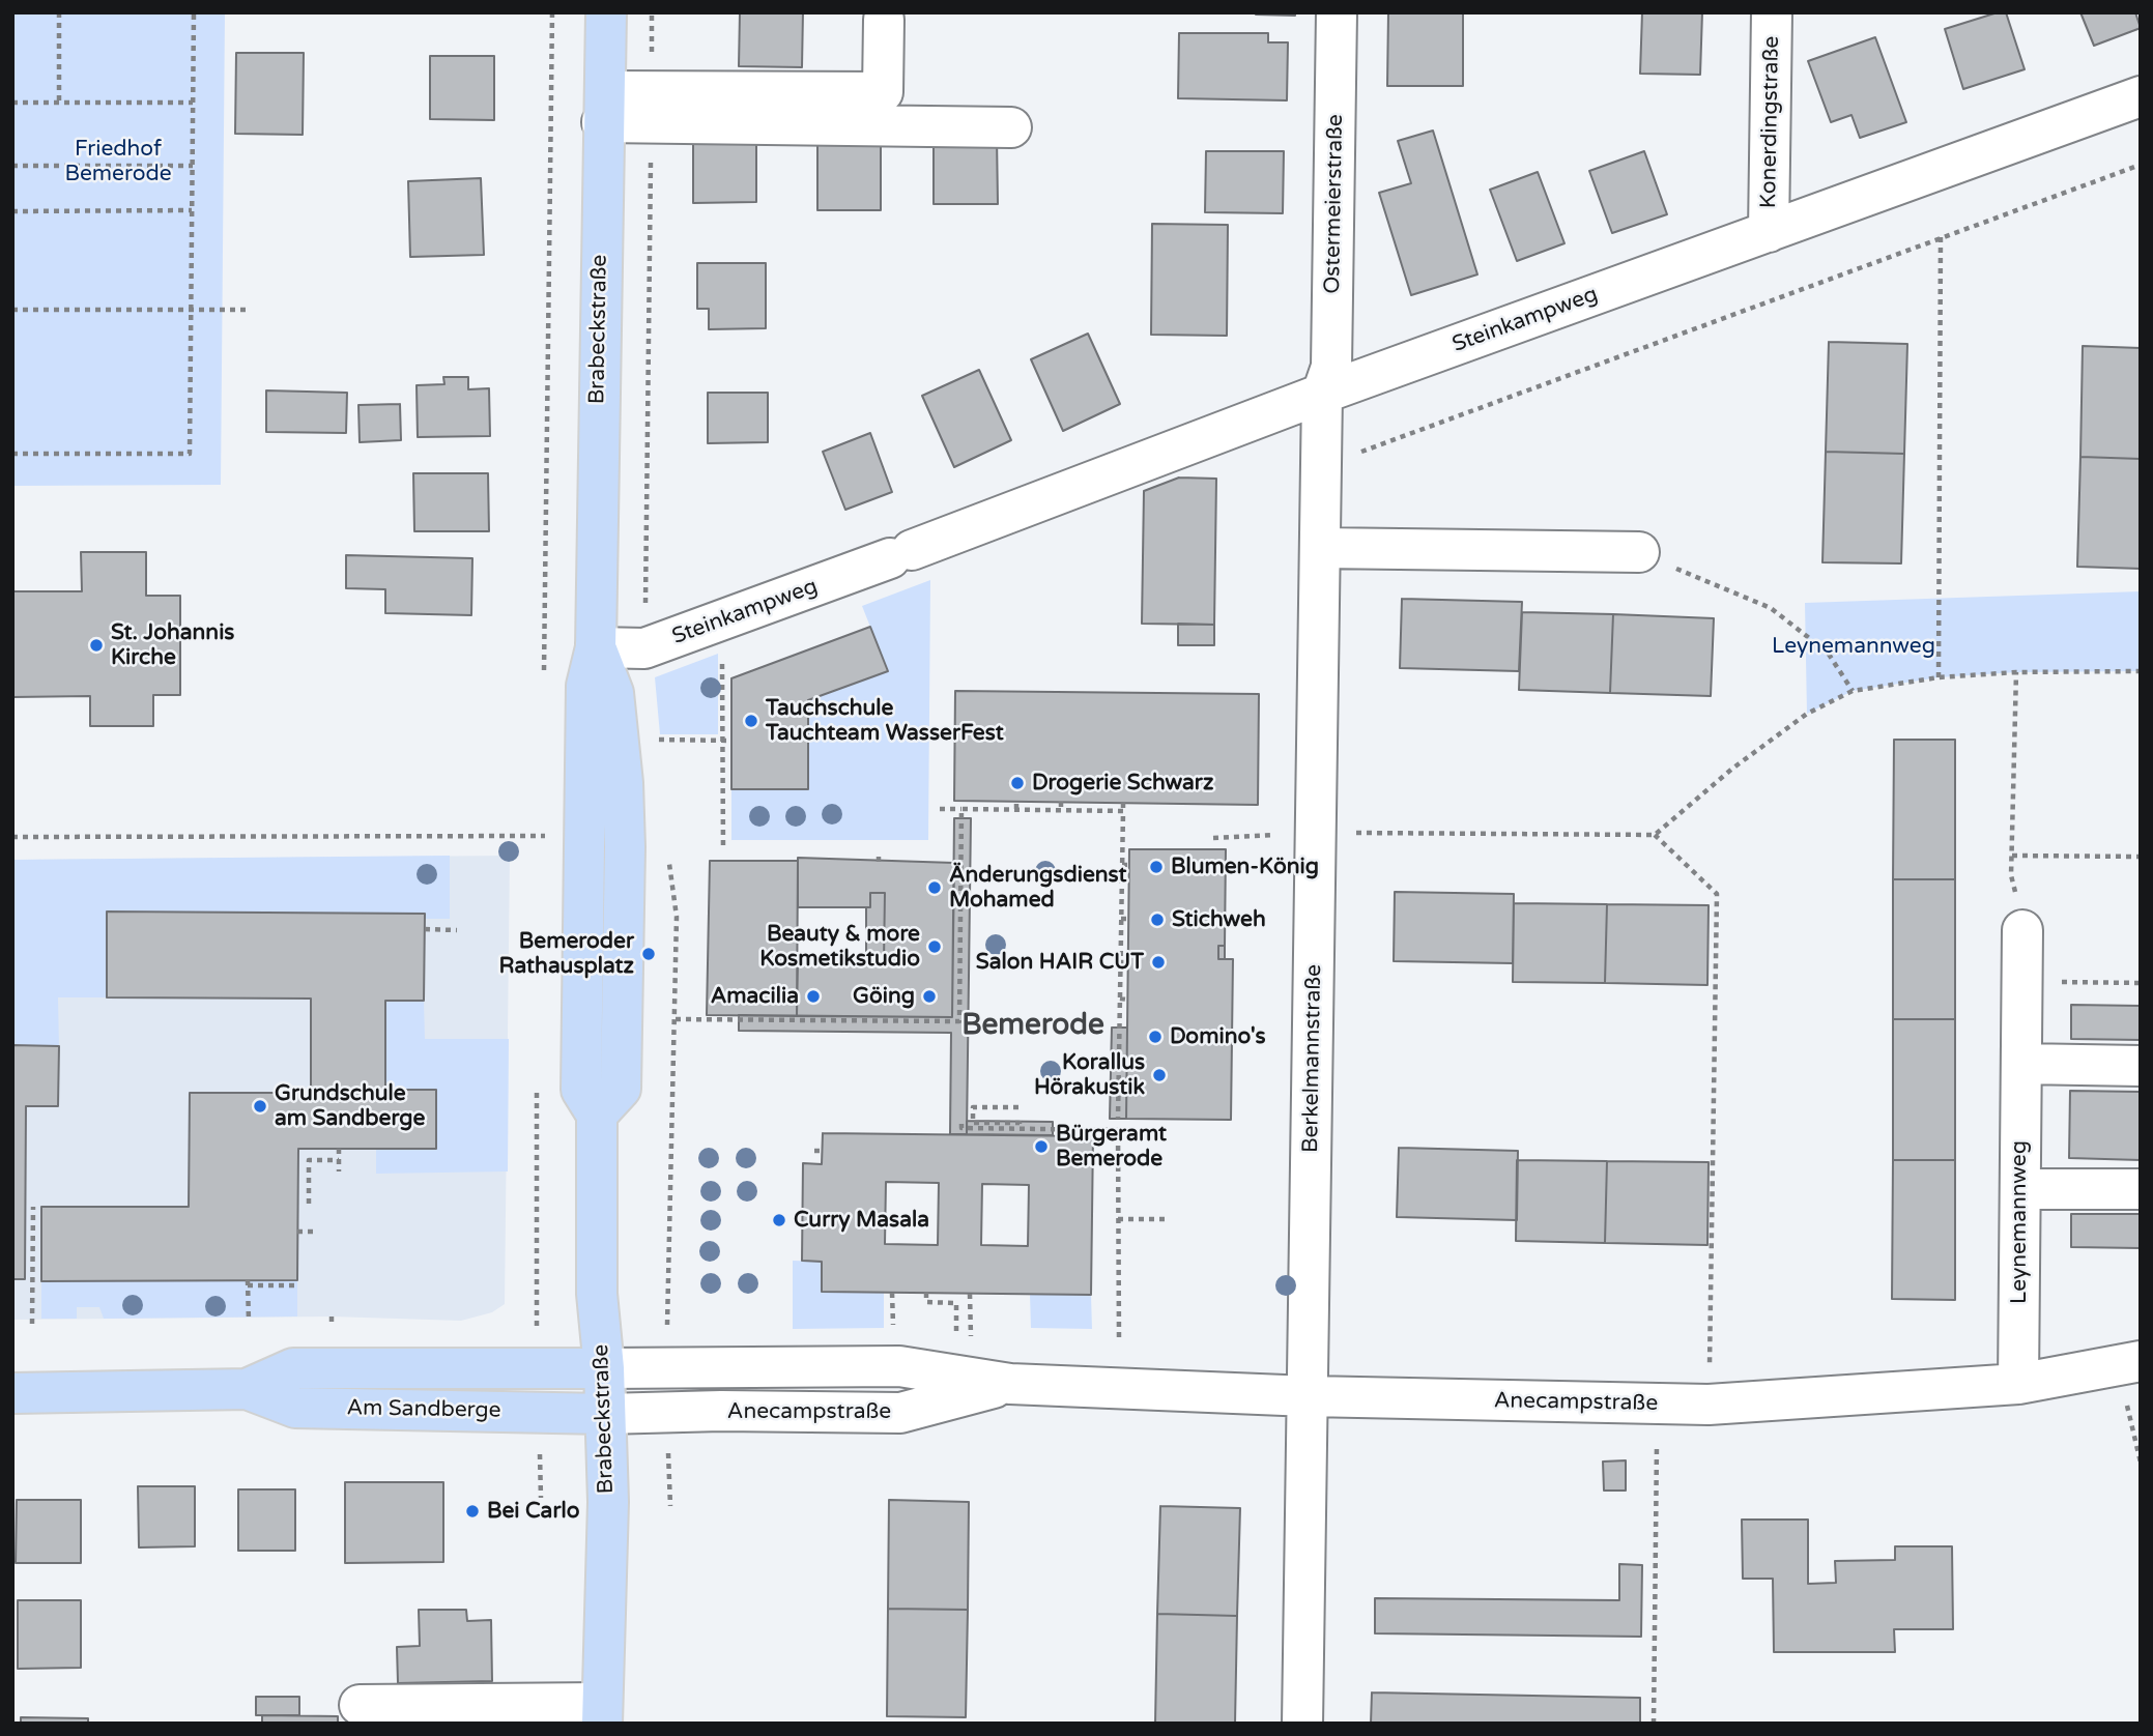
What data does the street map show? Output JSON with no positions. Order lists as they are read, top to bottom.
{
  "streets": {
    "main road": ["Brabeckstraße", "Am Sandberge"],
    "street": [
      "Konerdingstraße",
      "Ostermeierstraße",
      "Steinkampweg",
      "Berkelmannstraße",
      "Leynemannweg",
      "Anecampstraße"
    ]
  },
  "crossings": [
    ["Konerdingstraße", "Steinkampweg"],
    ["Ostermeierstraße", "Steinkampweg"],
    ["Ostermeierstraße", "Berkelmannstraße"],
    ["Steinkampweg", "Brabeckstraße"],
    ["Steinkampweg", "Berkelmannstraße"],
    ["Brabeckstraße", "Anecampstraße"],
    ["Brabeckstraße", "Am Sandberge"],
    ["Berkelmannstraße", "Anecampstraße"],
    ["Leynemannweg", "Anecampstraße"],
    ["Anecampstraße", "Am Sandberge"]
  ],
  "districts": ["Bemerode"],
  "parks": ["Friedhof Bemerode", "Leynemannweg"],
  "places": [
    "St. Johannis Kirche",
    "Tauchschule Tauchteam WasserFest",
    "Drogerie Schwarz",
    "Blumen-König",
    "Änderungsdienst Mohamed",
    "Stichweh",
    "Beauty & more Kosmetikstudio",
    "Bemeroder Rathausplatz",
    "Salon HAIR CUT",
    "Amacilia",
    "Göing",
    "Domino's",
    "Korallus Hörakustik",
    "Grundschule am Sandberge",
    "Bürgeramt Bemerode",
    "Curry Masala",
    "Bei Carlo"
  ]
}
